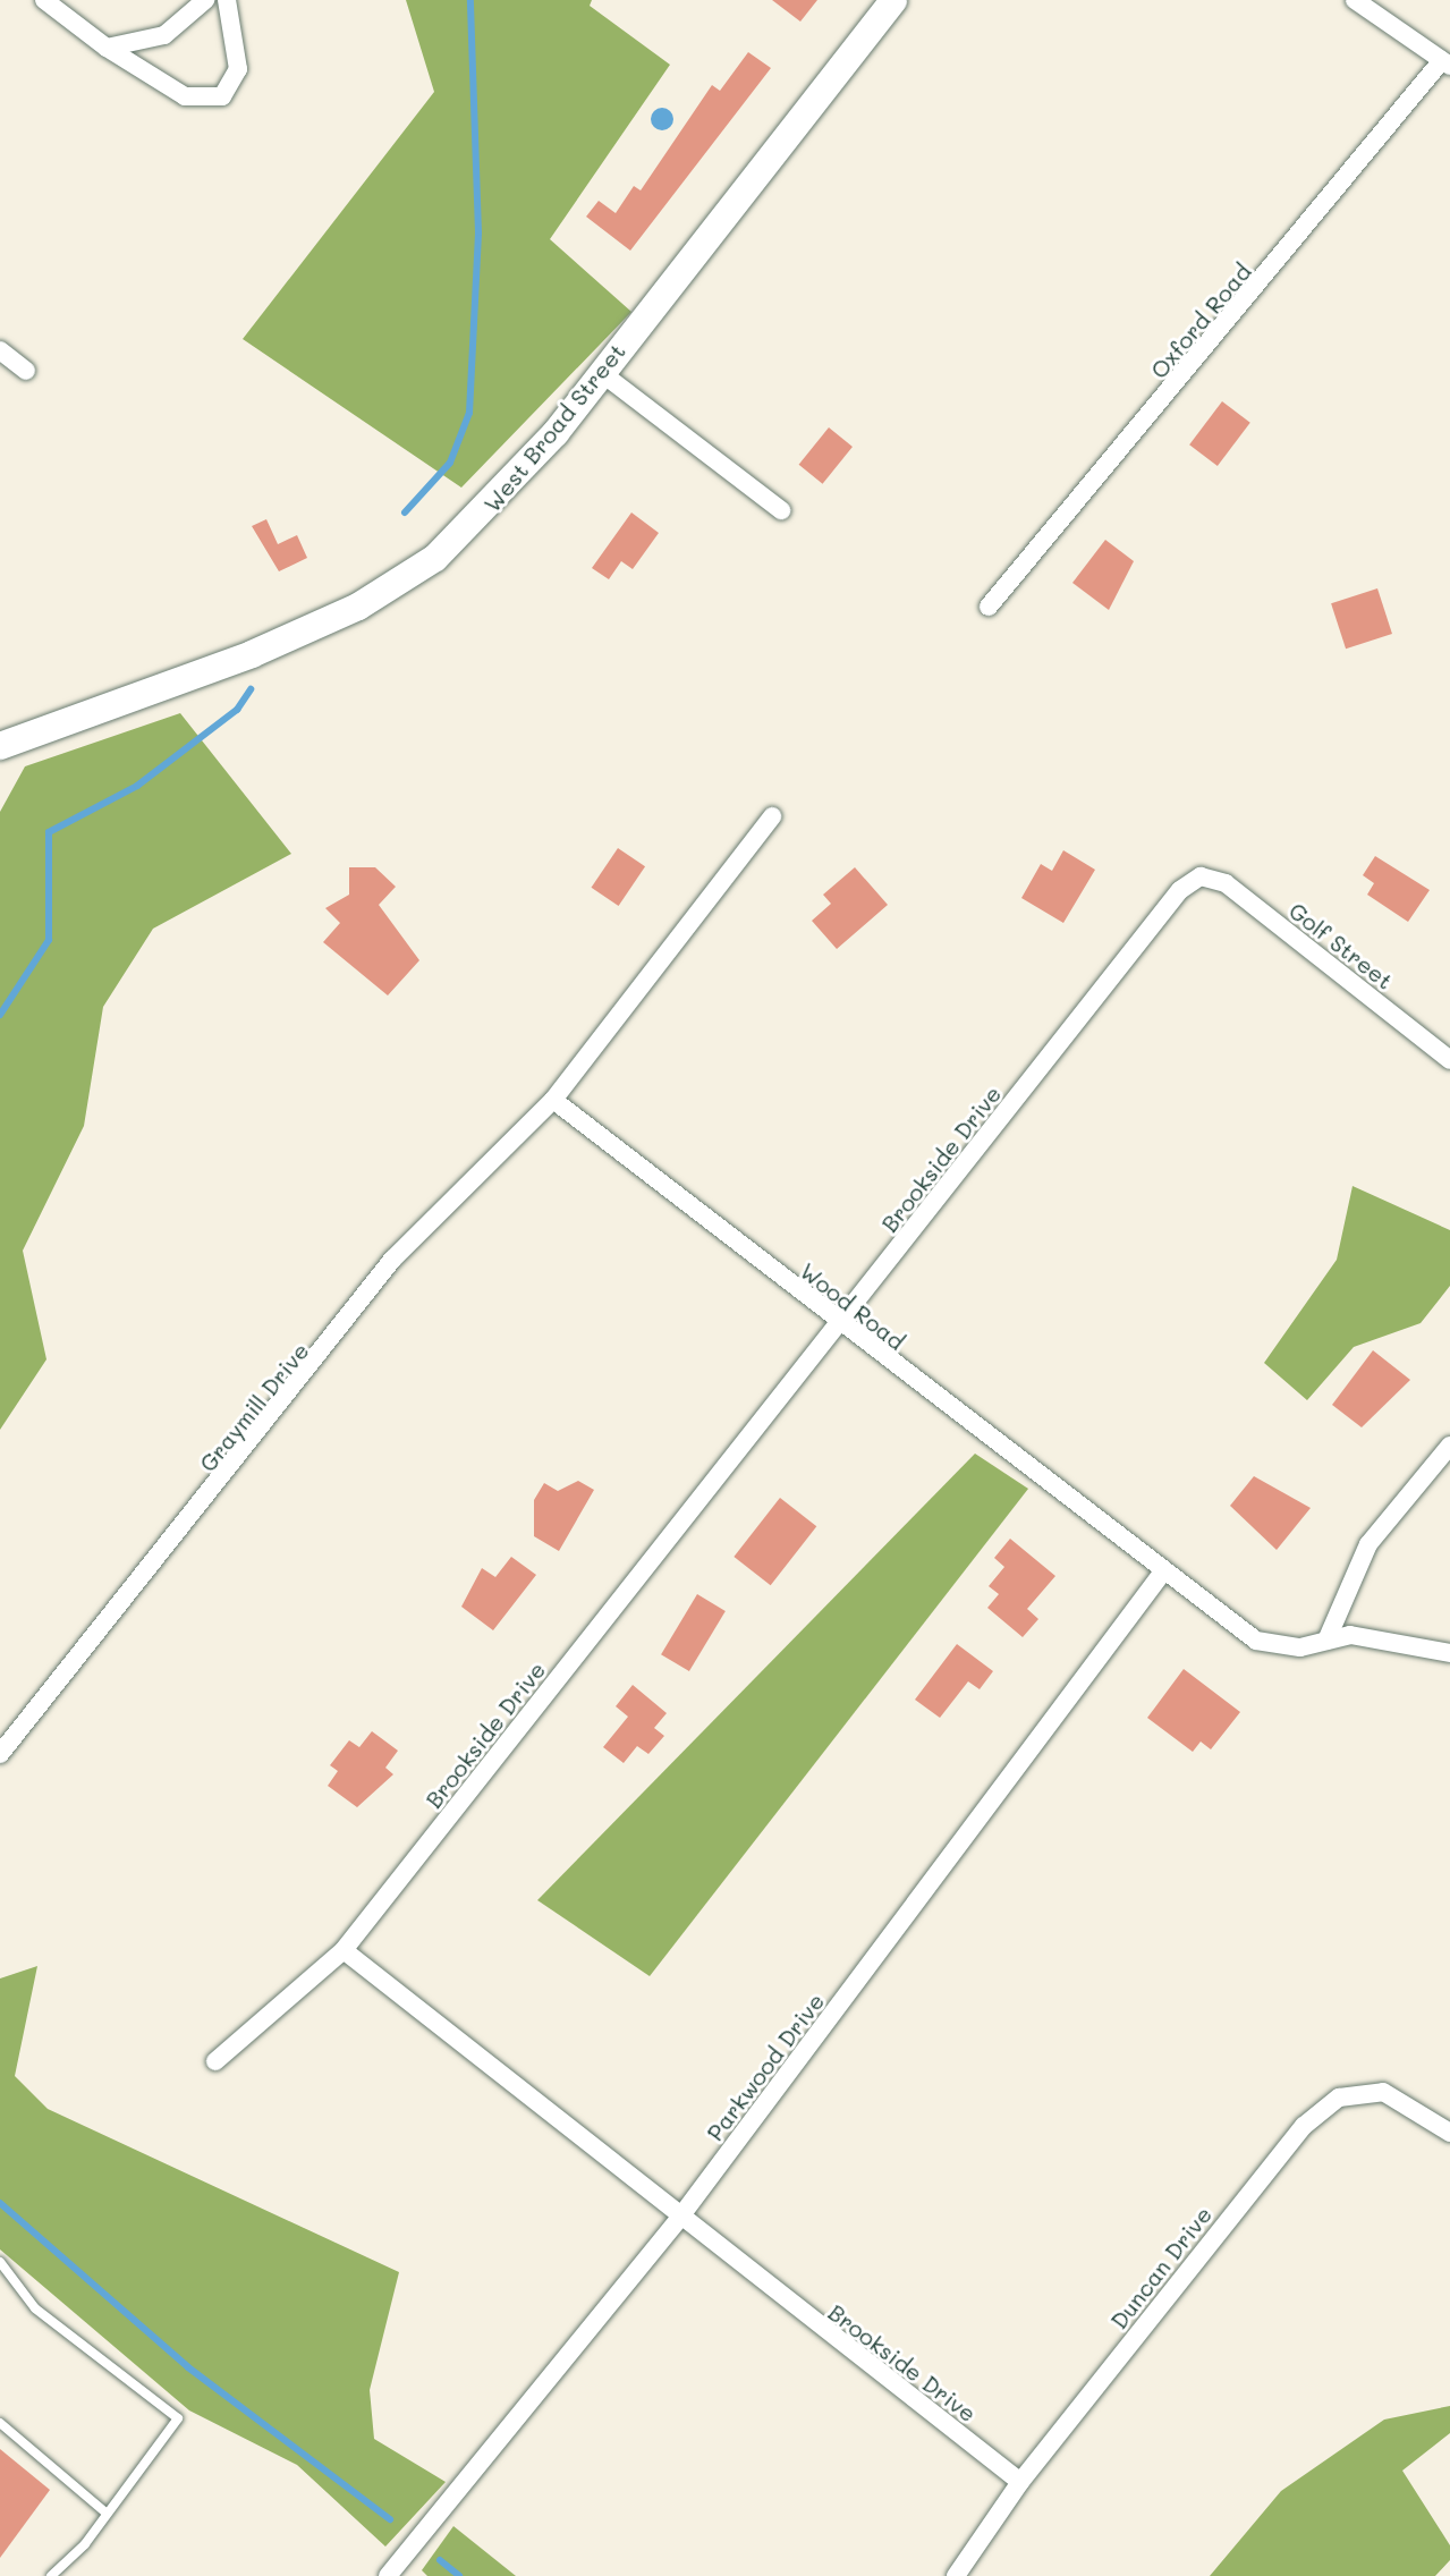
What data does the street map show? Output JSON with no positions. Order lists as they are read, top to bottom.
{
  "streets": {
    "street": [
      "Oxford Road",
      "West Broad Street",
      "Golf Street",
      "Brookside Drive",
      "Wood Road",
      "Graymill Drive",
      "Parkwood Drive",
      "Duncan Drive"
    ]
  },
  "crossings": [
    ["Golf Street", "Brookside Drive"],
    ["Brookside Drive", "Wood Road"],
    ["Brookside Drive", "Parkwood Drive"],
    ["Brookside Drive", "Duncan Drive"],
    ["Wood Road", "Graymill Drive"],
    ["Wood Road", "Parkwood Drive"]
  ]
}
